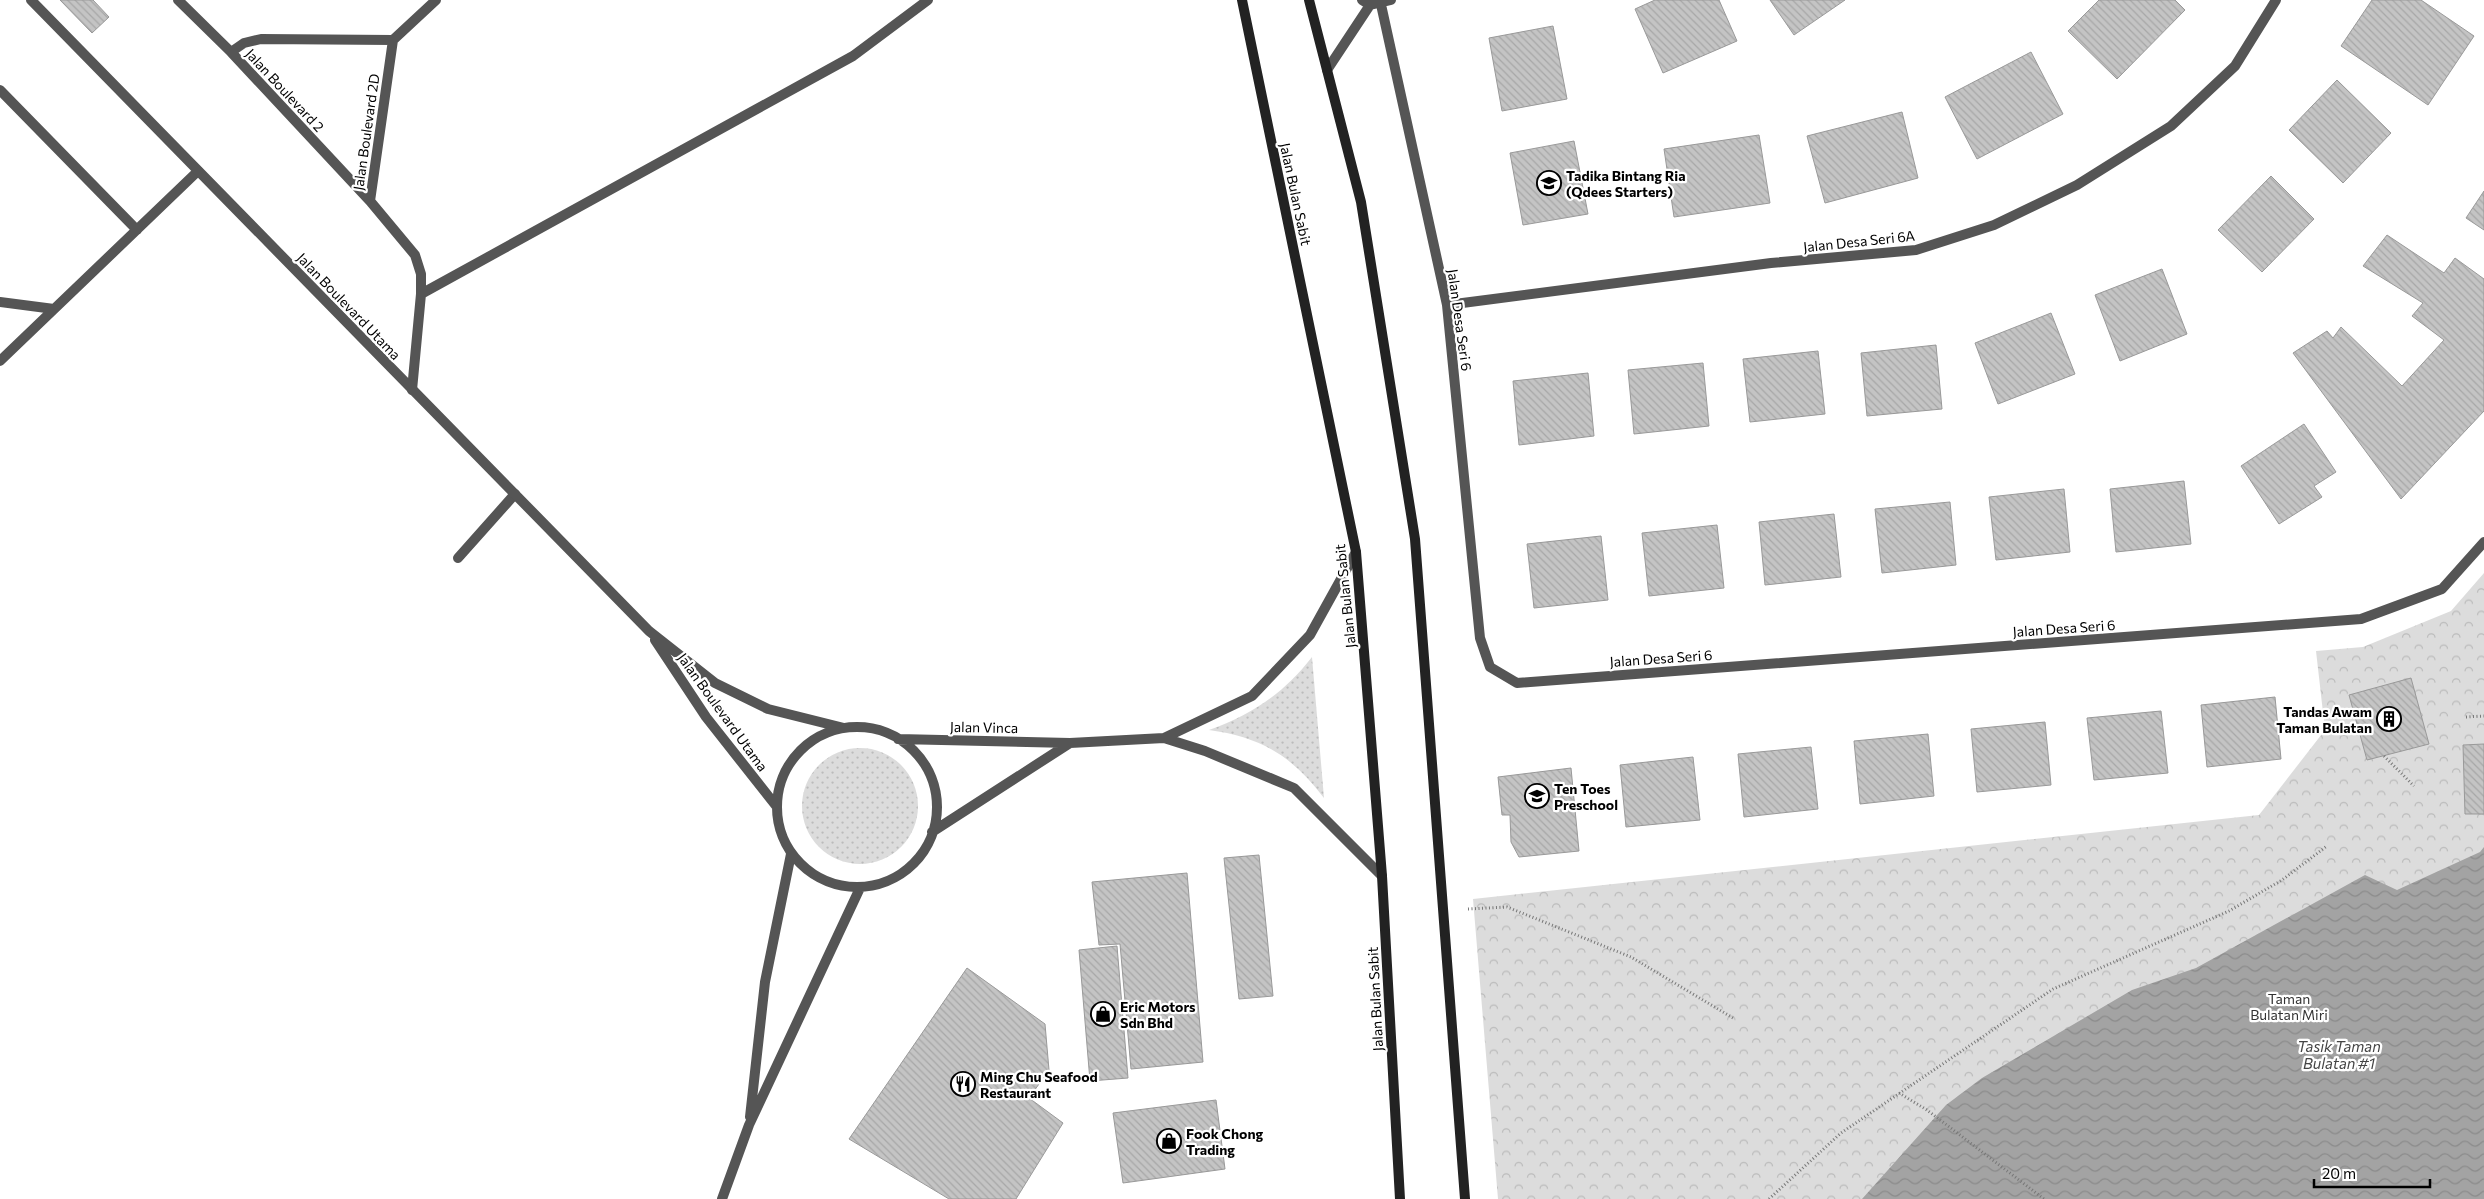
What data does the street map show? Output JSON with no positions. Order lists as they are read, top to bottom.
{
  "streets": {
    "main road": ["Jalan Bulan Sabit"],
    "street": [
      "Jalan Boulevard 2",
      "Jalan Boulevard 2D",
      "Jalan Desa Seri 6A",
      "Jalan Boulevard Utama",
      "Jalan Desa Seri 6",
      "Jalan Vinca"
    ]
  },
  "crossings": [
    ["Jalan Boulevard 2", "Jalan Boulevard 2D"],
    ["Jalan Boulevard 2D", "Jalan Boulevard Utama"],
    ["Jalan Desa Seri 6A", "Jalan Desa Seri 6"],
    ["Jalan Boulevard Utama", "Jalan Vinca"]
  ],
  "water": ["Tasik Taman Bulatan #1"],
  "parks": ["Taman Bulatan Miri"],
  "places": {
    "school or university": ["Tadika Bintang Ria (Qdees Starters)", "Ten Toes Preschool"],
    "building": ["Tandas Awam Taman Bulatan"],
    "shop": ["Eric Motors Sdn Bhd", "Fook Chong Trading"],
    "restaurant": ["Ming Chu Seafood Restaurant"]
  },
  "scale_bar": "20 m"
}
